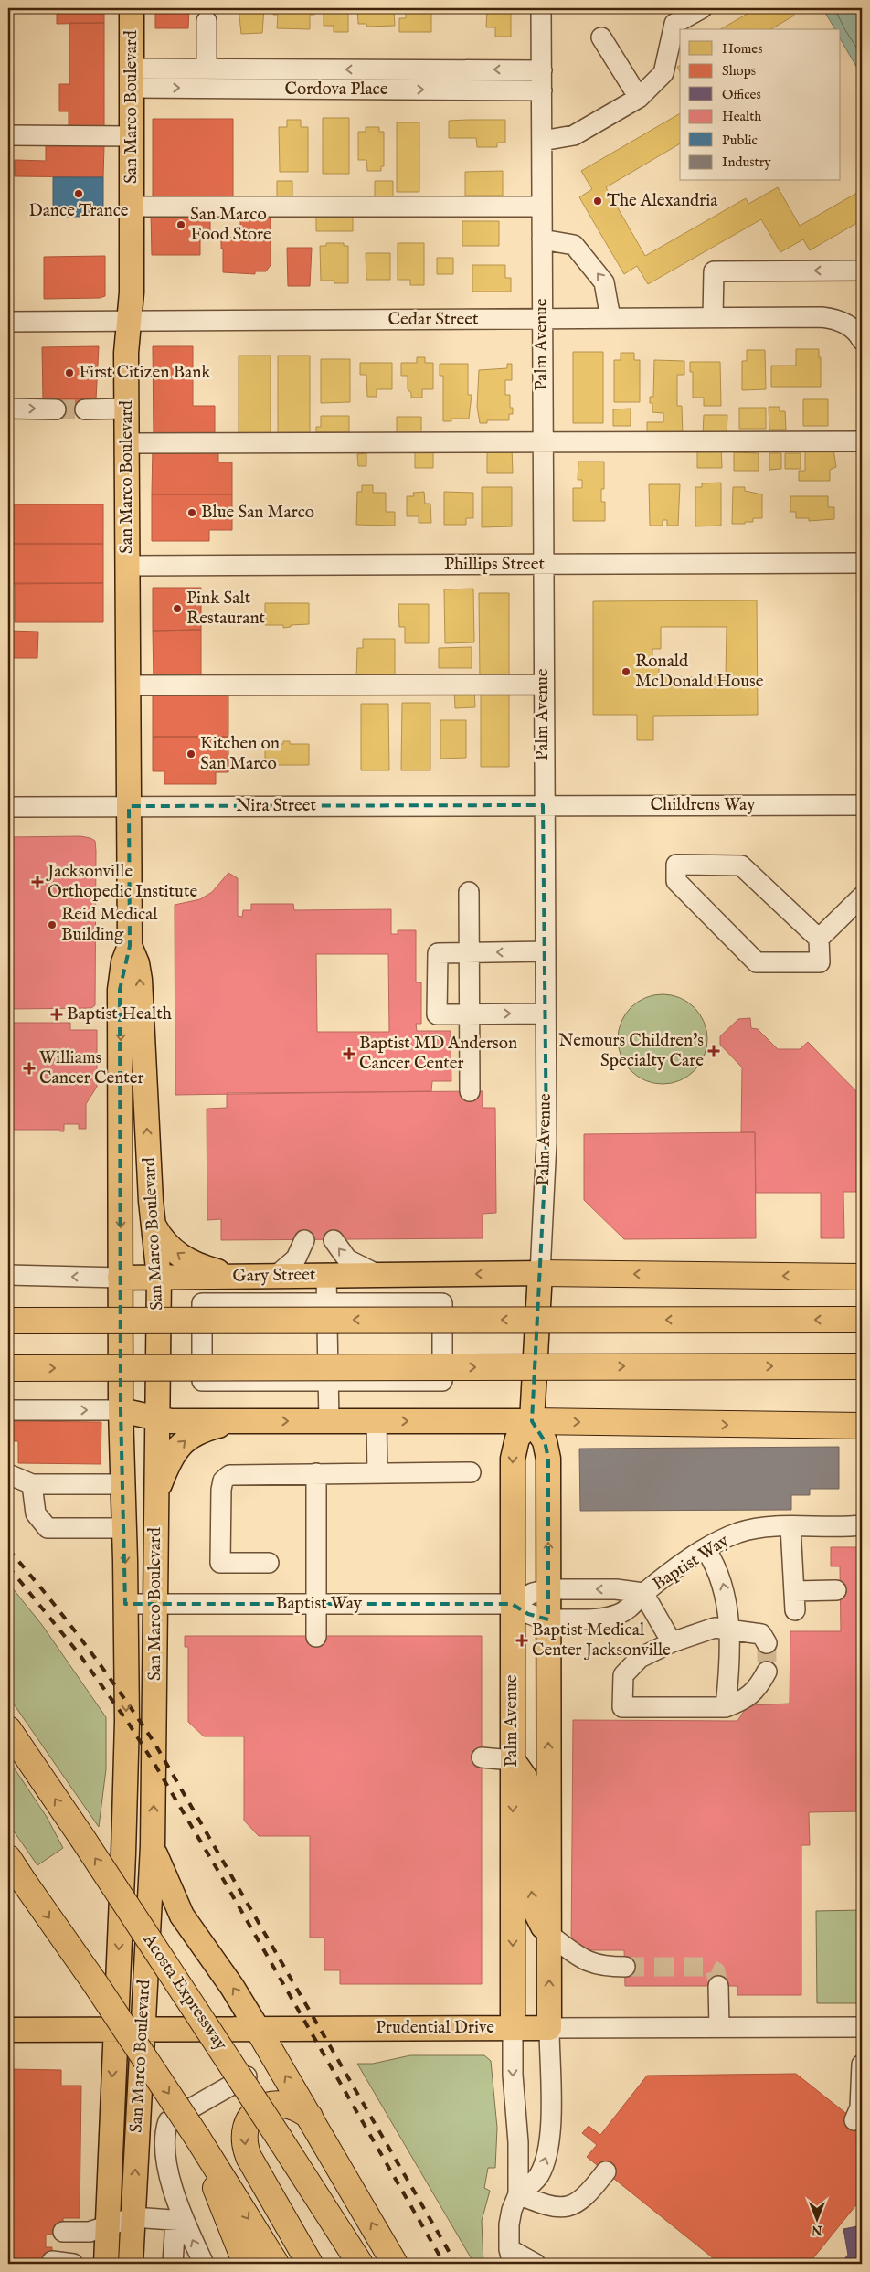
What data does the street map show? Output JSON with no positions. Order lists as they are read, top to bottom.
{
  "streets": {
    "highway": ["Acosta Expressway"],
    "main road": [
      "San Marco Boulevard",
      "Palm Avenue",
      "Gary Street",
      "Prudential Drive"
    ],
    "street": [
      "Cordova Place",
      "Cedar Street",
      "Phillips Street",
      "Childrens Way",
      "Nira Street",
      "Baptist Way"
    ]
  },
  "crossings": [
    ["Cordova Place", "San Marco Boulevard"],
    ["Cordova Place", "Palm Avenue"],
    ["San Marco Boulevard", "Cedar Street"],
    ["San Marco Boulevard", "Phillips Street"],
    ["San Marco Boulevard", "Nira Street"],
    ["San Marco Boulevard", "Gary Street"],
    ["San Marco Boulevard", "Baptist Way"],
    ["San Marco Boulevard", "Prudential Drive"],
    ["Cedar Street", "Palm Avenue"],
    ["Palm Avenue", "Phillips Street"],
    ["Palm Avenue", "Childrens Way"],
    ["Palm Avenue", "Nira Street"],
    ["Palm Avenue", "Gary Street"],
    ["Palm Avenue", "Baptist Way"],
    ["Palm Avenue", "Prudential Drive"],
    ["Childrens Way", "Nira Street"]
  ],
  "places": {
    "other": [
      "Dance Trance",
      "The Alexandria",
      "San Marco Food Store",
      "First Citizen Bank",
      "Blue San Marco",
      "Pink Salt Restaurant",
      "Ronald McDonald House",
      "Kitchen on San Marco",
      "Reid Medical Building"
    ],
    "health": [
      "Jacksonville Orthopedic Institute",
      "Baptist Health",
      "Nemours Children's Specialty Care",
      "Baptist MD Anderson Cancer Center",
      "Williams Cancer Center",
      "Baptist Medical Center Jacksonville"
    ]
  },
  "legend": [
    "Homes",
    "Shops",
    "Offices",
    "Health",
    "Public",
    "Industry"
  ],
  "north": "bottom"
}
